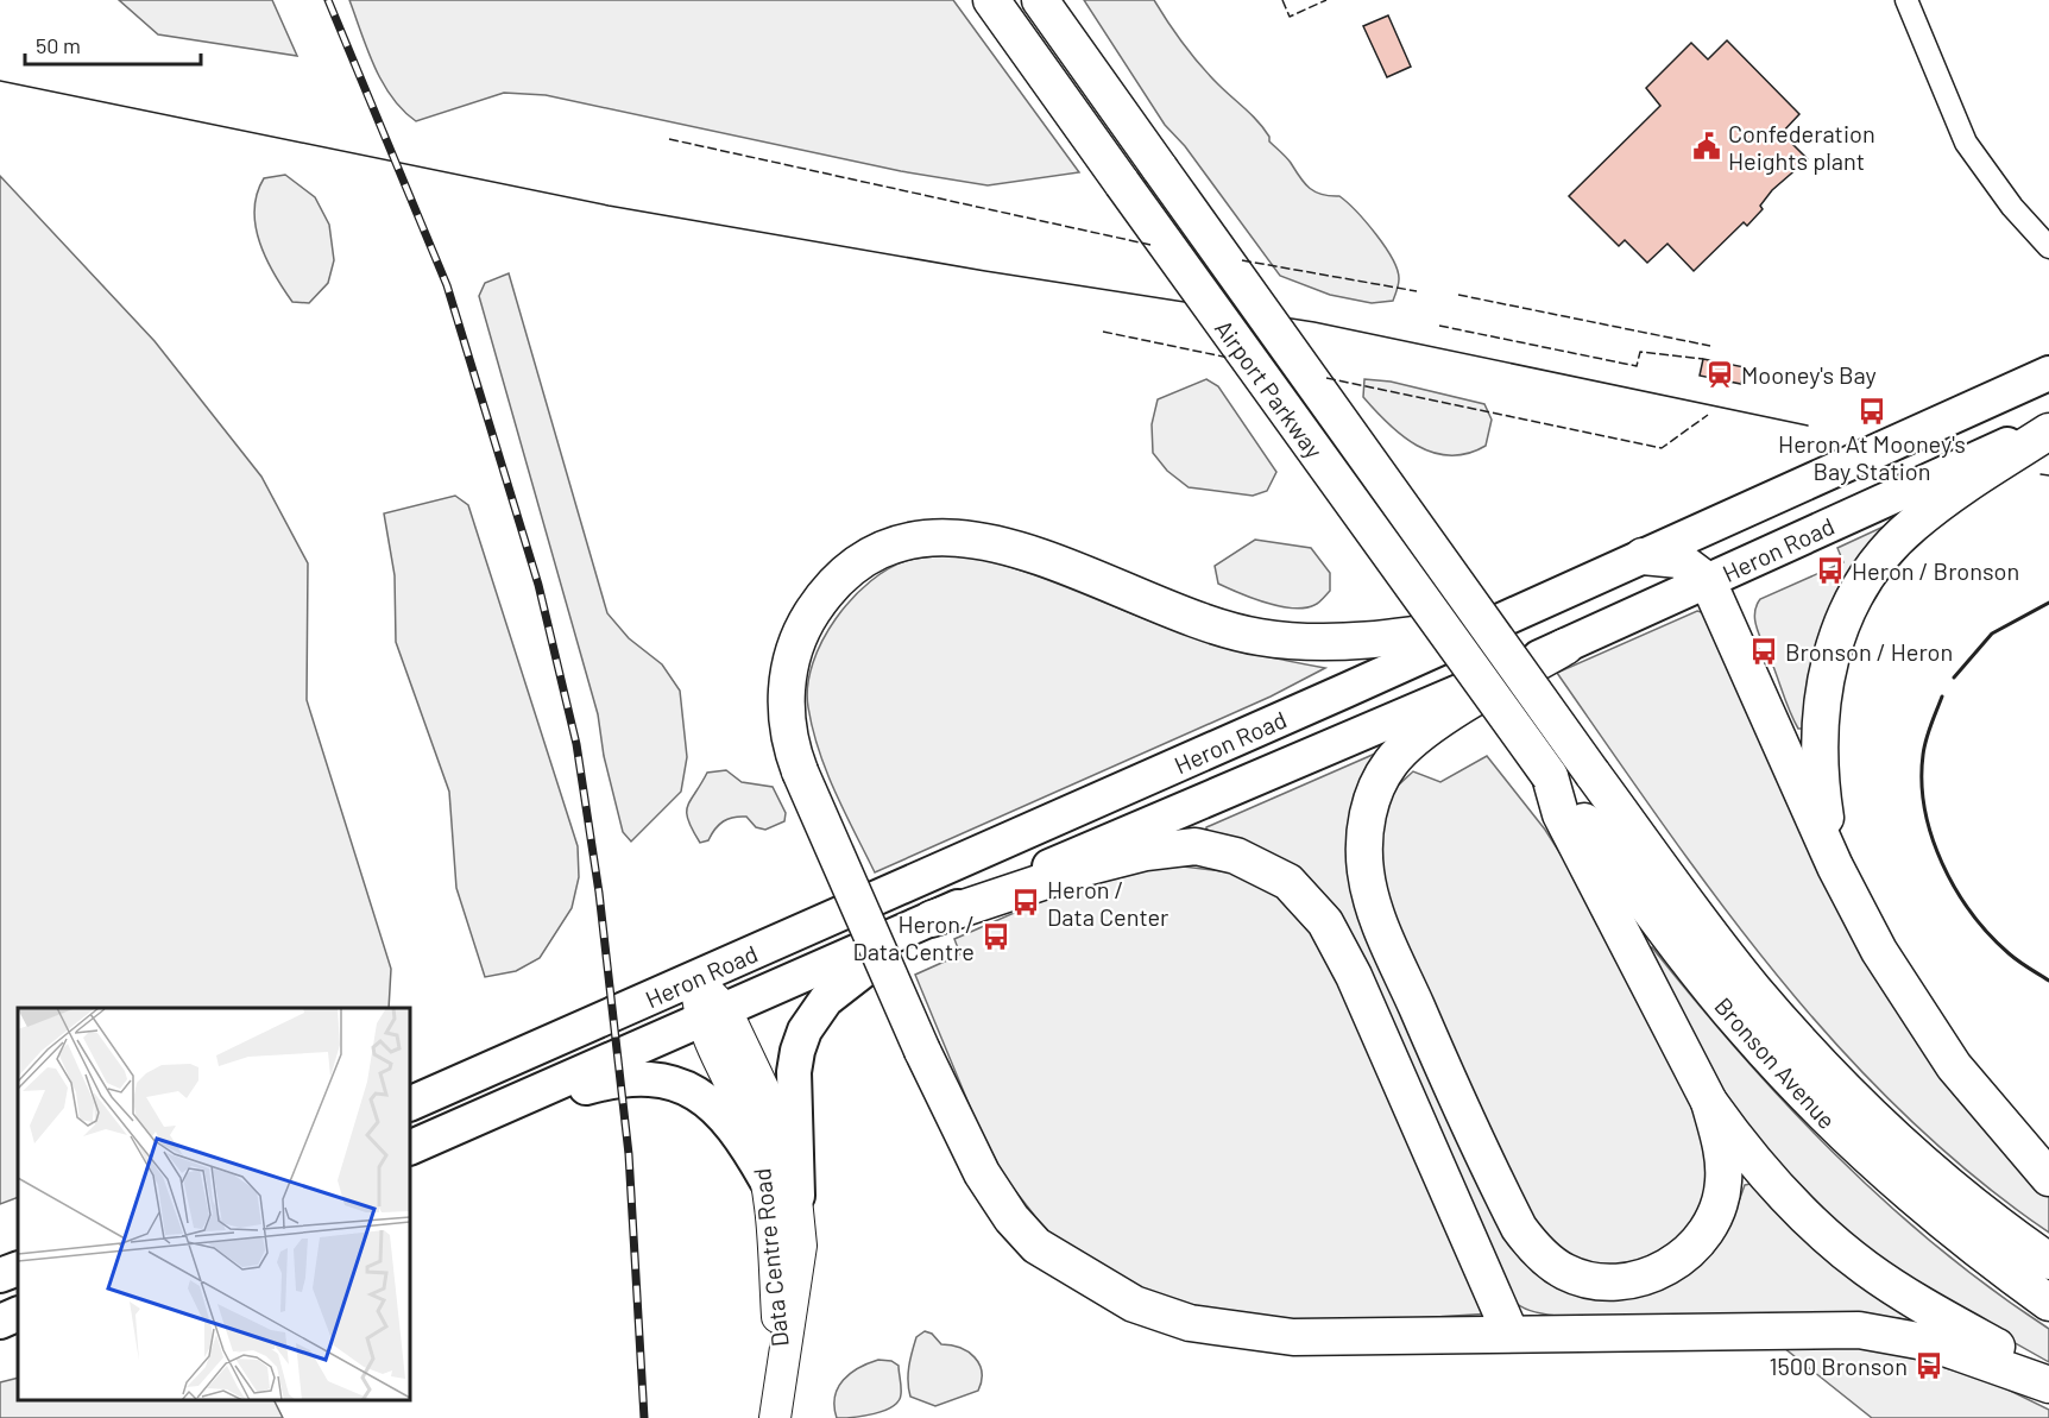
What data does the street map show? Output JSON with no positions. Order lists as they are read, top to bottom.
{
  "streets": {
    "highway": ["Airport Parkway", "Bronson Avenue"],
    "main road": ["Heron Road", "Data Centre Road"]
  },
  "crossings": [
    ["Airport Parkway", "Bronson Avenue"],
    ["Heron Road", "Data Centre Road"]
  ],
  "places": {
    "public building": ["Confederation Heights plant"],
    "station": ["Mooney's Bay"],
    "bus stop": [
      "Heron At Mooney's Bay Station",
      "Heron / Bronson",
      "Bronson / Heron",
      "Heron / Data Center",
      "Heron / Data Centre",
      "1500 Bronson"
    ]
  },
  "scale_bar": "50 m"
}
